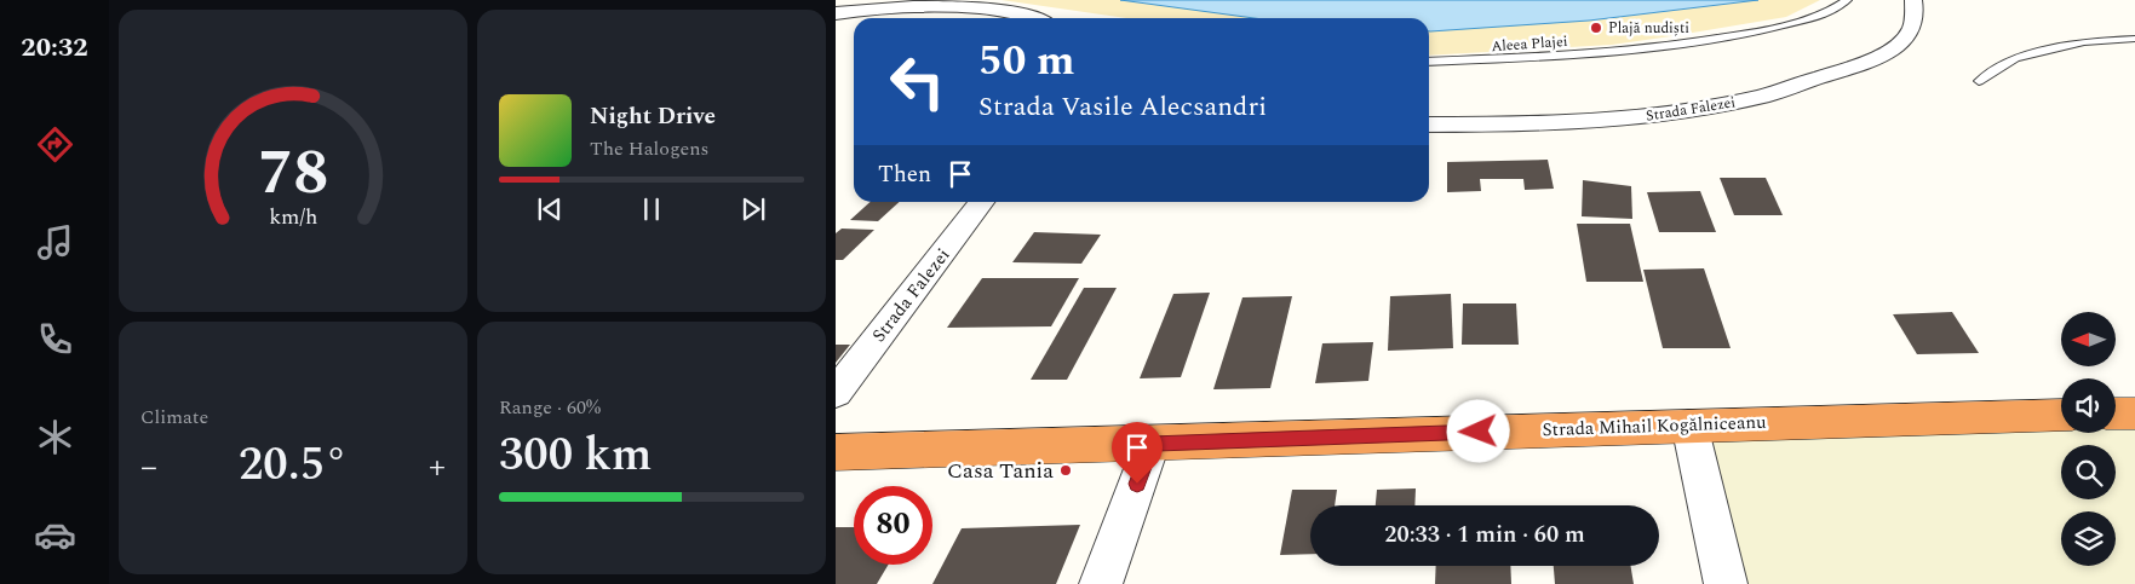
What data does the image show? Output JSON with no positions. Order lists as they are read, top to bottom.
{
  "streets": {
    "highway": ["Strada Mihail Kogălniceanu"],
    "street": ["Strada Falezei"],
    "lane": ["Aleea Plajei"]
  },
  "places": ["Plajă nudiști", "Casa Tania"],
  "north": "left",
  "page": {
    "tabs": "20:32",
    "turn": ["50 m", "Strada Vasile Alecsandri"],
    "song": ["Night Drive", "The Halogens"],
    "then": "Then",
    "tile": [
      "Climate",
      ["Range · 60%", "300 km"]
    ],
    "heat": ["−", "20.5°", "+"],
    "limit": "80",
    "trip": "20:33 · 1 min · 60 m",
    "gauge": ["78", "km/h"]
  }
}
